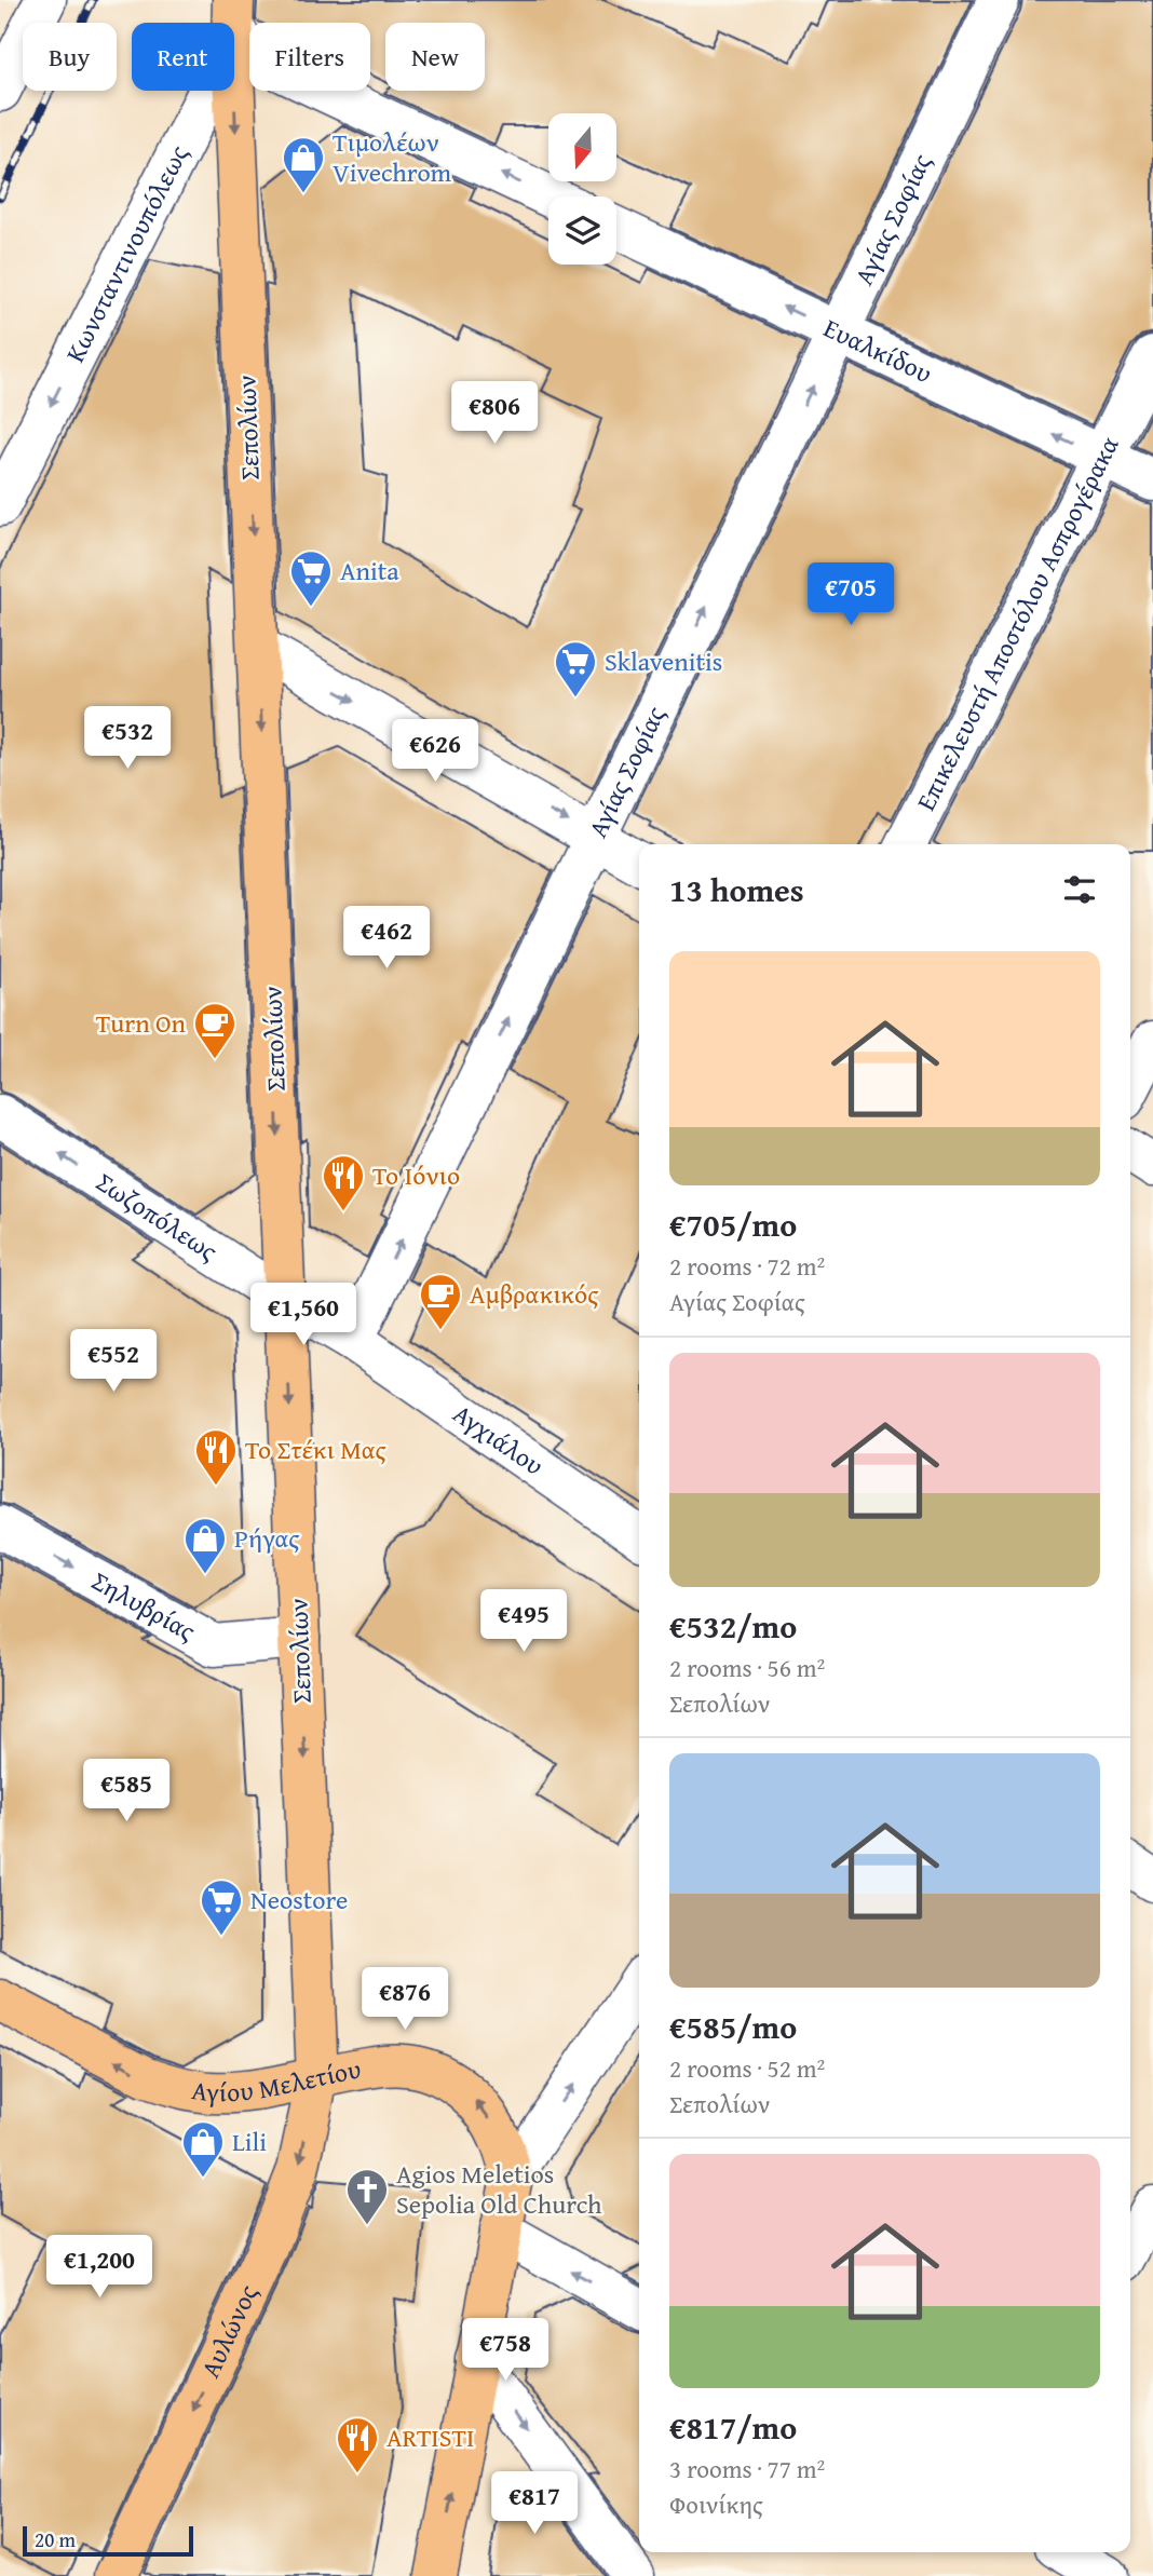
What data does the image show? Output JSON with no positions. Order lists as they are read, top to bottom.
{
  "streets": {
    "main road": ["Σεπολίων", "Αγίου Μελετίου", "Αυλώνος"],
    "street": [
      "Αγίας Σοφίας",
      "Κωνσταντινουπόλεως",
      "Ευαλκίδου",
      "Επικελευστή Αποστόλου Ασπρογέρακα",
      "Σωζοπόλεως",
      "Αγχιάλου",
      "Σηλυβρίας"
    ]
  },
  "crossings": [
    ["Αγίας Σοφίας", "Ευαλκίδου"],
    ["Αγίας Σοφίας", "Σωζοπόλεως"],
    ["Αγίας Σοφίας", "Αγχιάλου"],
    ["Ευαλκίδου", "Επικελευστή Αποστόλου Ασπρογέρακα"],
    ["Σεπολίων", "Σωζοπόλεως"],
    ["Σεπολίων", "Σηλυβρίας"],
    ["Σεπολίων", "Αγίου Μελετίου"],
    ["Σεπολίων", "Αυλώνος"],
    ["Σωζοπόλεως", "Αγχιάλου"],
    ["Αγίου Μελετίου", "Αυλώνος"]
  ],
  "one_way": [
    "Αγίας Σοφίας",
    "Κωνσταντινουπόλεως",
    "Ευαλκίδου",
    "Σεπολίων",
    "Σωζοπόλεως",
    "Σηλυβρίας",
    "Αγίου Μελετίου"
  ],
  "places": {
    "shop": ["Τιμολέων Vivechrom", "Ρήγας", "Lili"],
    "supermarket": ["Anita", "Sklavenitis", "Neostore"],
    "cafe": ["Turn On", "Αμβρακικός"],
    "restaurant": ["Το Ιόνιο", "Το Στέκι Μας", "ARTISTI"],
    "church": ["Agios Meletios Sepolia Old Church"]
  },
  "scale_bar": "20 m",
  "north": "bottom",
  "page": {
    "chip": [
      "Buy",
      "Rent",
      "Filters",
      "New"
    ],
    "price": [
      "€806",
      "€705",
      "€532",
      "€626",
      "€462",
      "€1,560",
      "€552",
      "€495",
      "€585",
      "€876",
      "€1,200",
      "€758",
      "€817"
    ],
    "heading": "13 homes",
    "list": [
      {
        "name": "€705/mo",
        "note": "2 rooms · 72 m² · Αγίας Σοφίας"
      },
      {
        "name": "€532/mo",
        "note": "2 rooms · 56 m² · Σεπολίων"
      },
      {
        "name": "€585/mo",
        "note": "2 rooms · 52 m² · Σεπολίων"
      },
      {
        "name": "€817/mo",
        "note": "3 rooms · 77 m² · Φοινίκης"
      }
    ],
    "scale": "20 m"
  }
}
